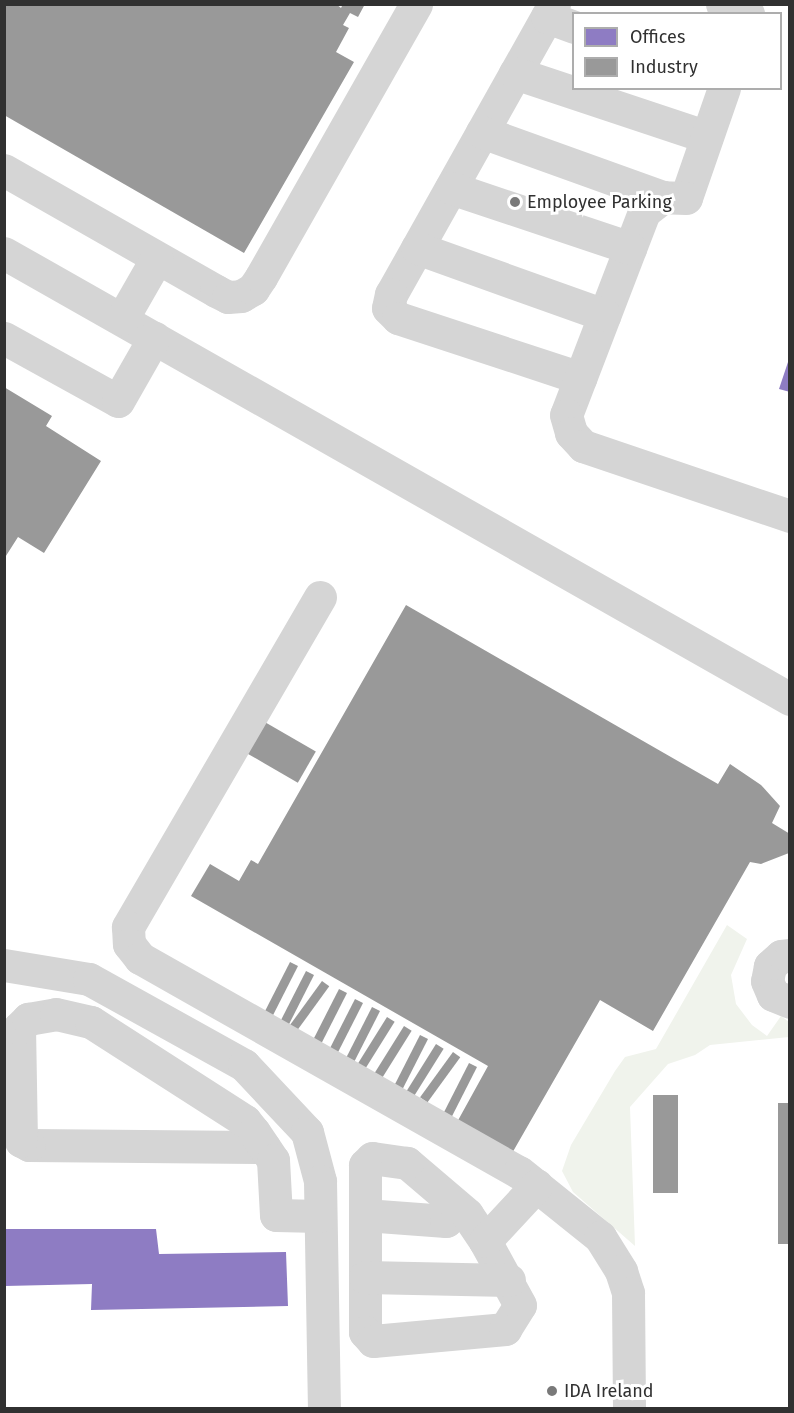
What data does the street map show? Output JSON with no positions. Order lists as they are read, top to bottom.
{
  "places": ["Employee Parking", "IDA Ireland"],
  "legend": ["Offices", "Industry"]
}
